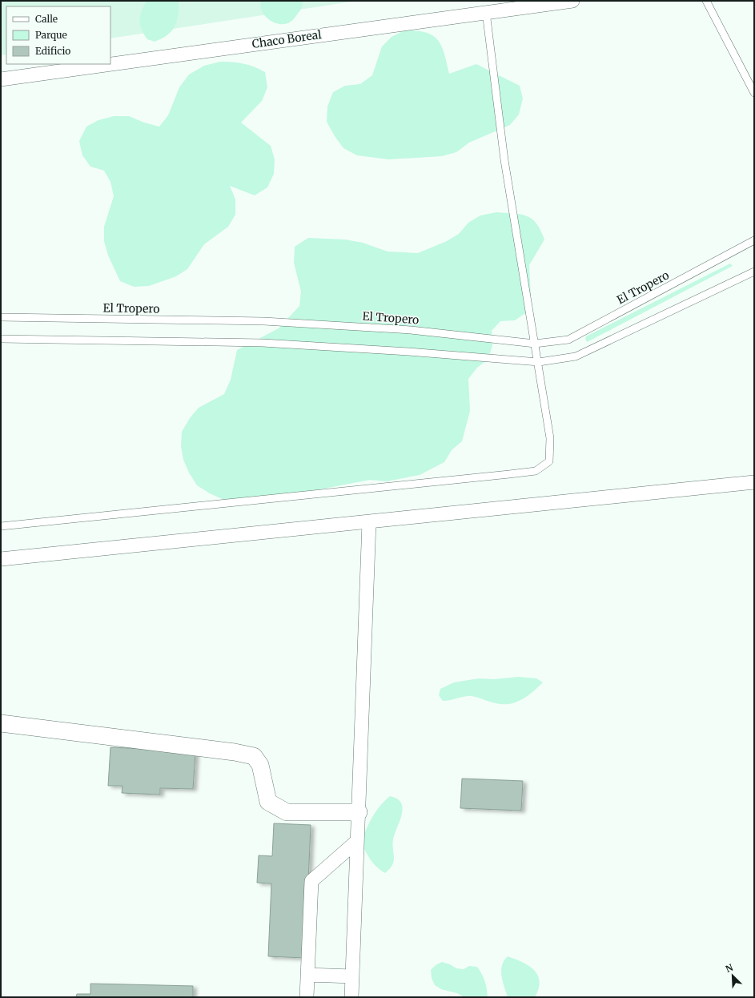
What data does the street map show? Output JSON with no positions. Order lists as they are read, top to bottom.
{
  "streets": {
    "street": ["Chaco Boreal"],
    "lane": ["El Tropero"]
  },
  "legend": ["Calle", "Parque", "Edificio"],
  "north": "top left"
}
